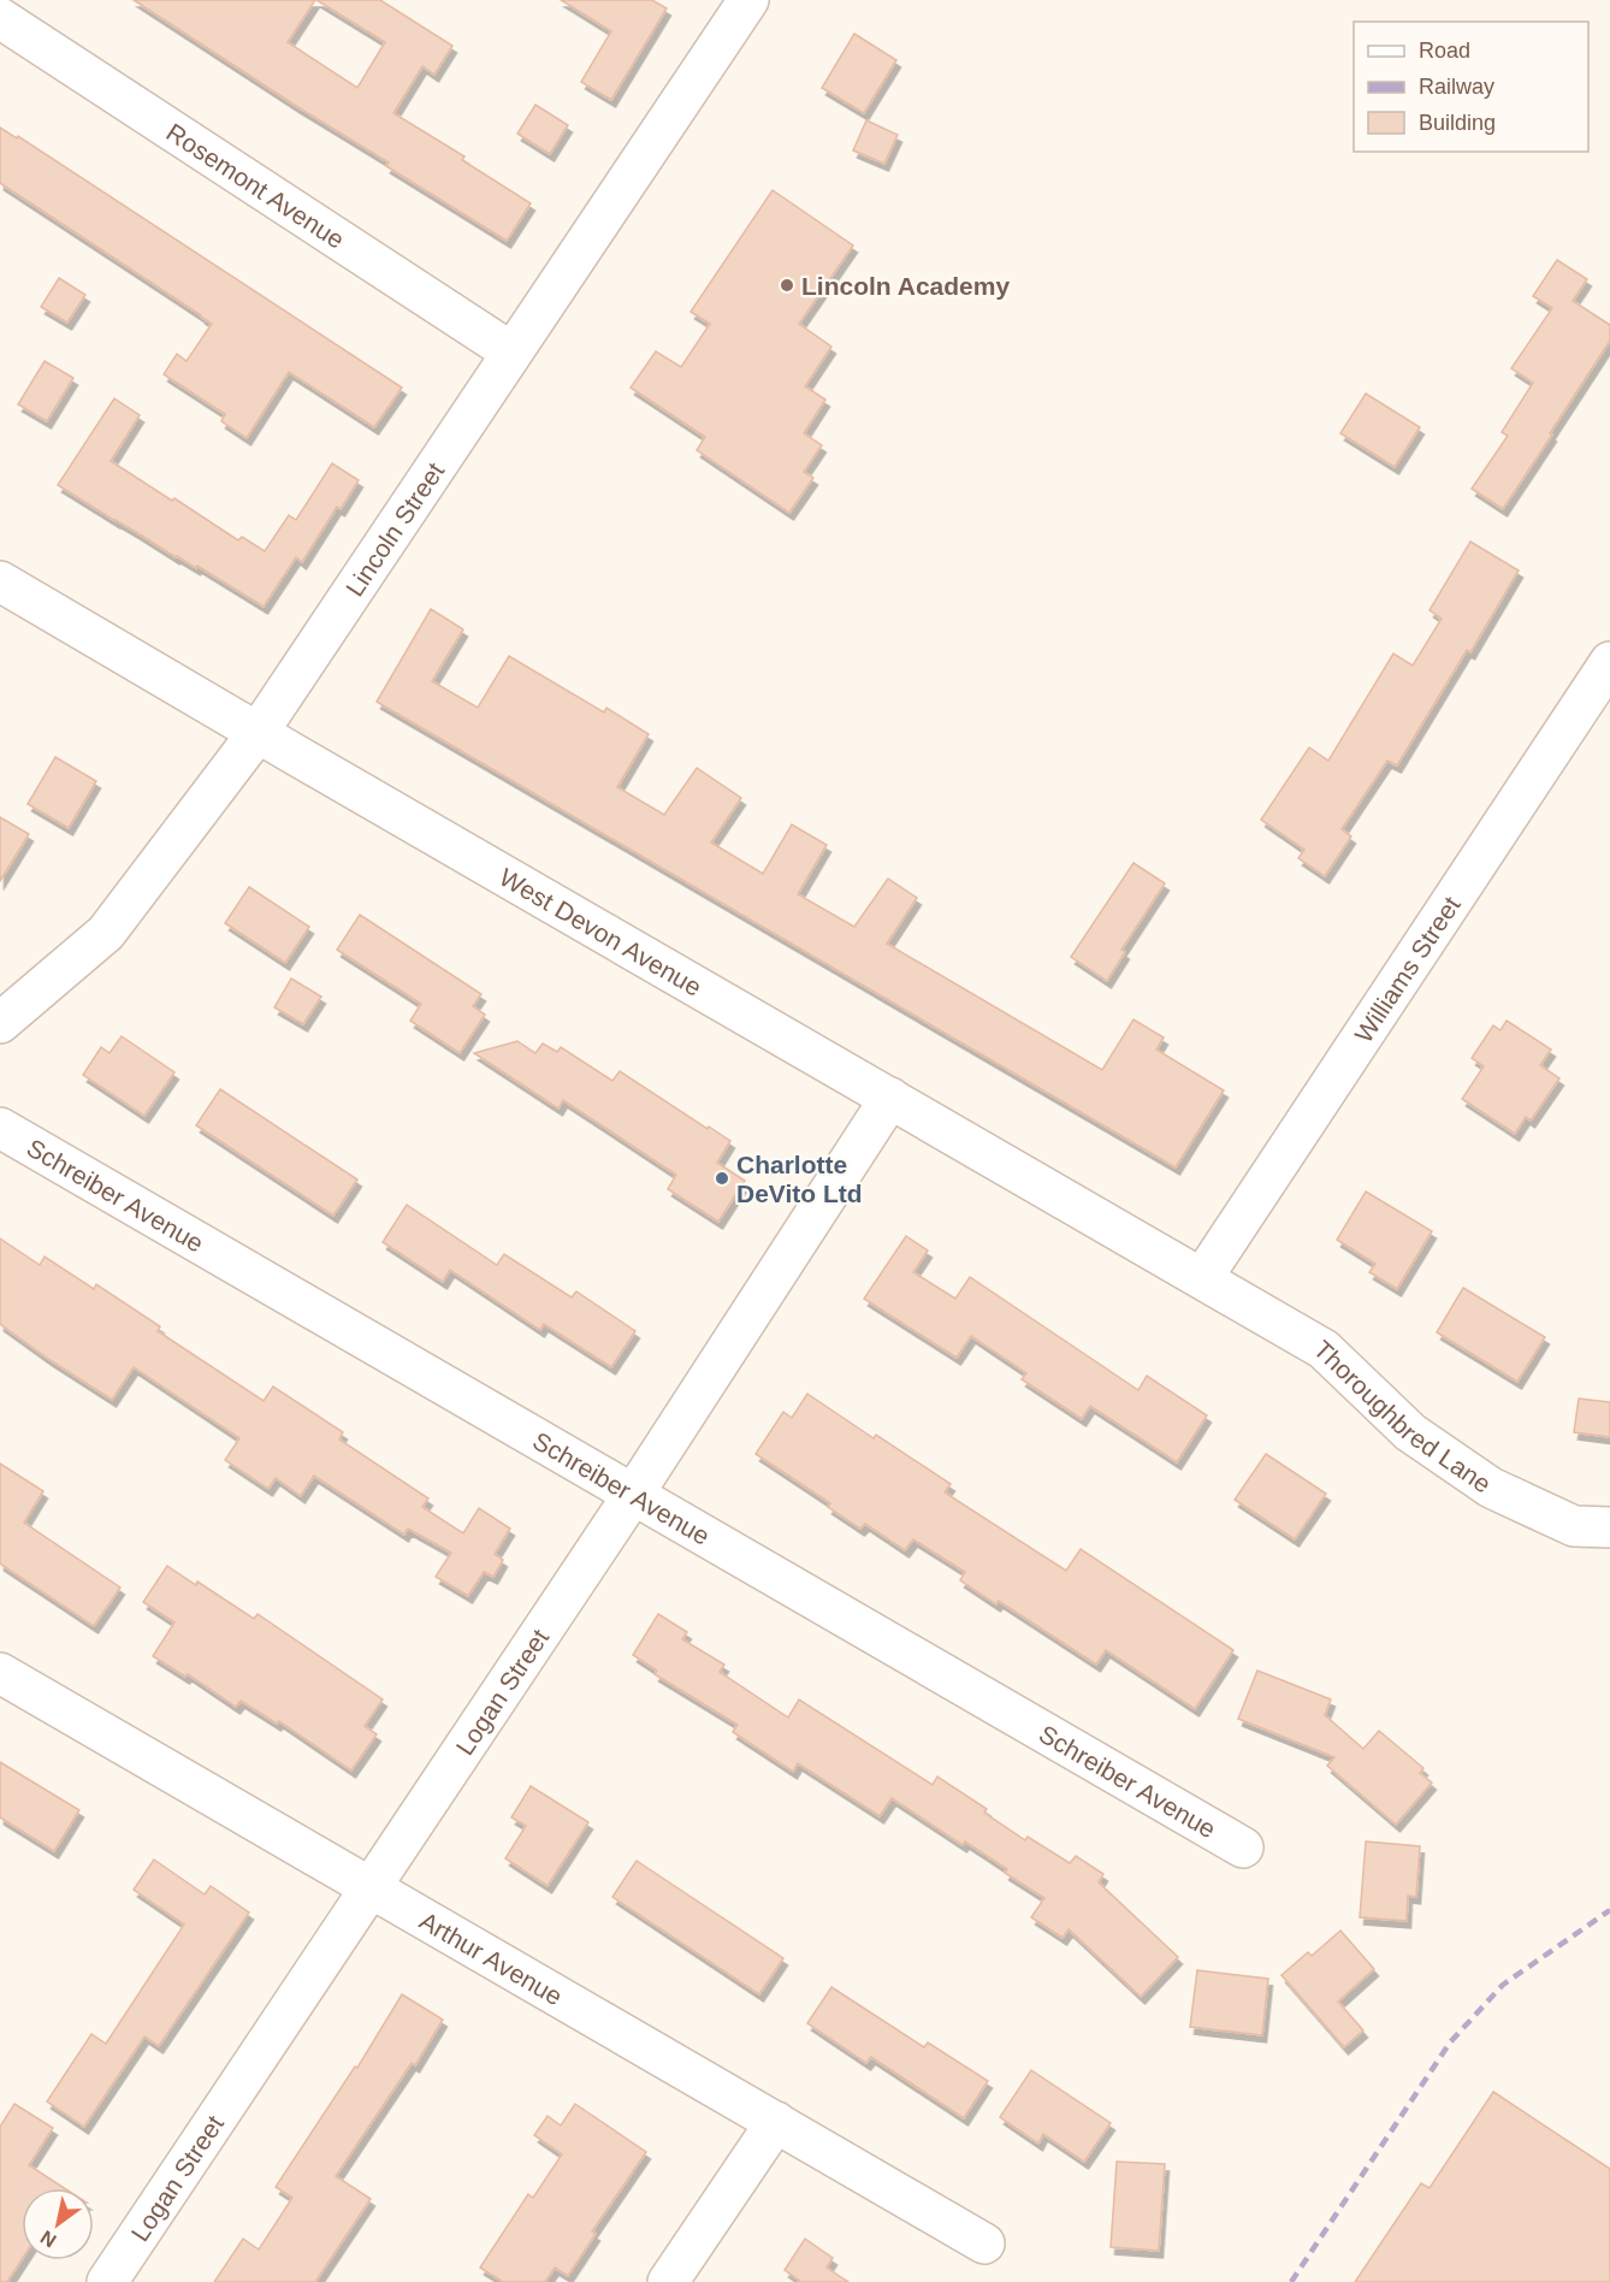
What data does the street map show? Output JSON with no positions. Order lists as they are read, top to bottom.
{
  "streets": {
    "street": [
      "Rosemont Avenue",
      "Lincoln Street",
      "West Devon Avenue",
      "Williams Street",
      "Schreiber Avenue",
      "Thoroughbred Lane",
      "Logan Street",
      "Arthur Avenue"
    ]
  },
  "crossings": [
    ["Rosemont Avenue", "Lincoln Street"],
    ["Lincoln Street", "West Devon Avenue"],
    ["West Devon Avenue", "Williams Street"],
    ["West Devon Avenue", "Thoroughbred Lane"],
    ["West Devon Avenue", "Logan Street"],
    ["Williams Street", "Thoroughbred Lane"],
    ["Schreiber Avenue", "Logan Street"],
    ["Logan Street", "Arthur Avenue"]
  ],
  "places": ["Lincoln Academy", "Charlotte DeVito Ltd"],
  "legend": ["Road", "Railway", "Building"],
  "north": "bottom left"
}
